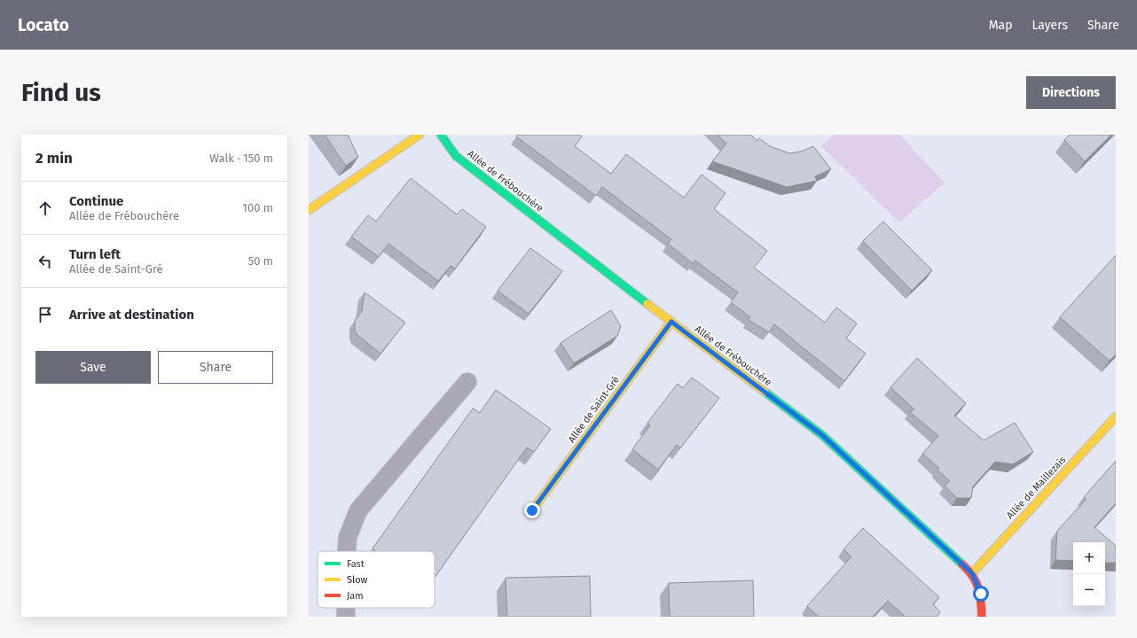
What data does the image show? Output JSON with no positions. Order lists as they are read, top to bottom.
{
  "streets": {
    "street": ["Allée de Frébouchère", "Allée de Saint-Gré", "Allée de Maillezais"]
  },
  "crossings": [
    ["Allée de Frébouchère", "Allée de Saint-Gré"],
    ["Allée de Frébouchère", "Allée de Maillezais"]
  ],
  "legend": ["Fast", "Slow", "Jam"],
  "page": {
    "header": "Locato",
    "nav": ["Map", "Layers", "Share"],
    "buttons": [
      "Directions",
      ["Save", "Share"]
    ],
    "title": "Find us",
    "heading": ["2 min", "Walk · 150 m"],
    "list": [
      ["Continue", "Allée de Frébouchère", "100 m"],
      ["Turn left", "Allée de Saint-Gré", "50 m"],
      "Arrive at destination"
    ],
    "map_buttons": ["+", "−"]
  }
}
